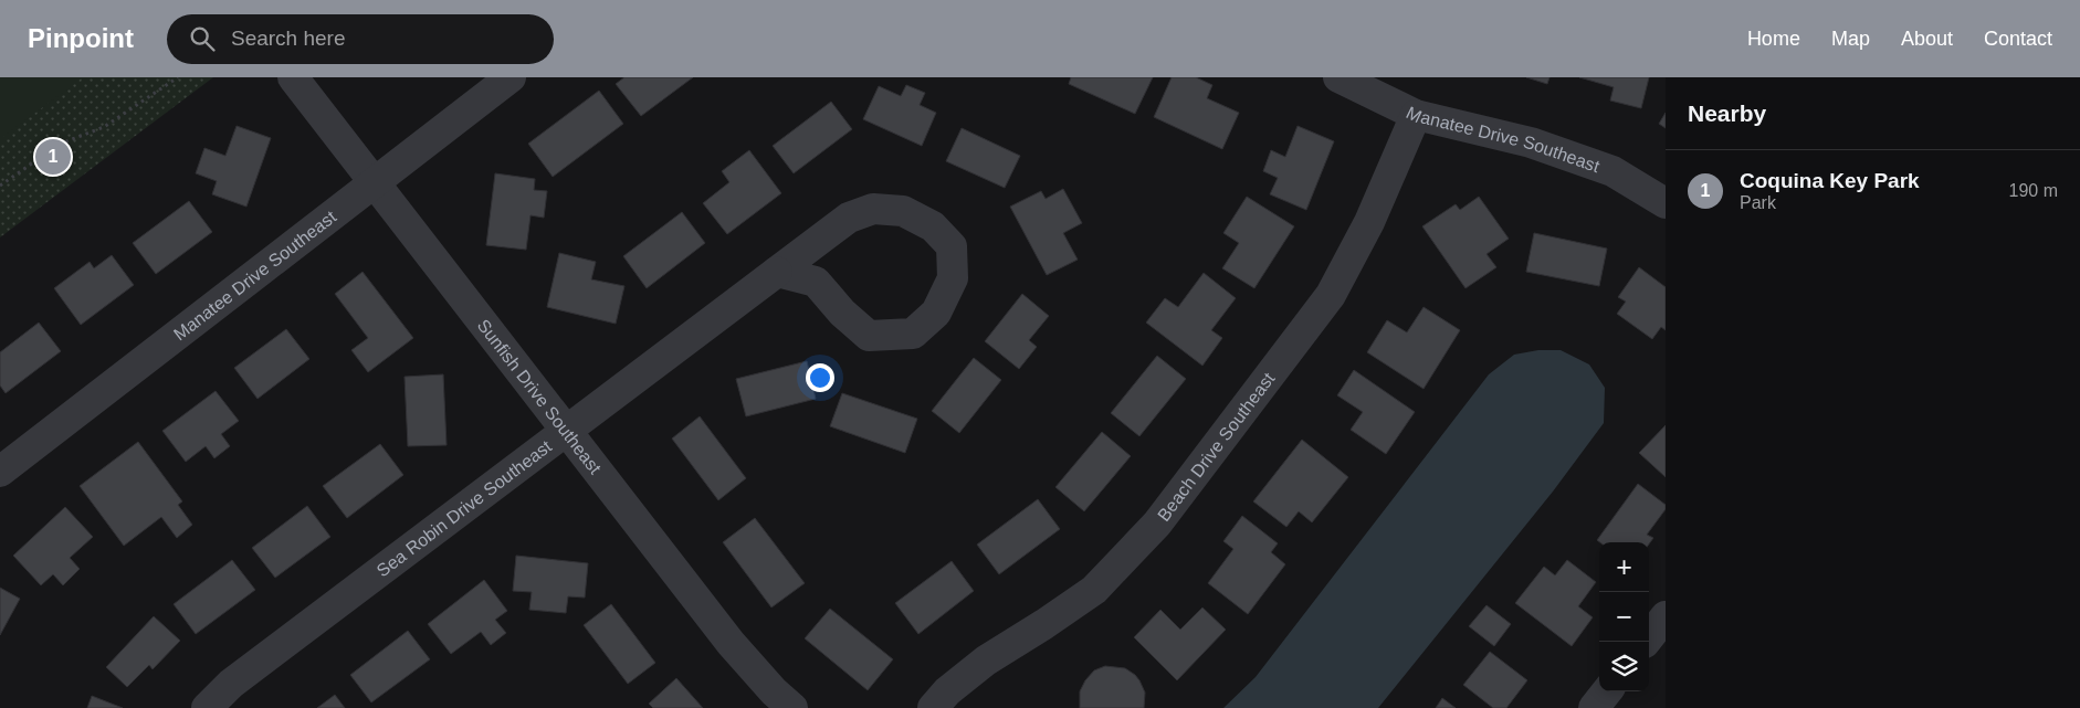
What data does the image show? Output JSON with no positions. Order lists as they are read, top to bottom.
{
  "streets": {
    "street": [
      "Manatee Drive Southeast",
      "Sunfish Drive Southeast",
      "Beach Drive Southeast",
      "Sea Robin Drive Southeast"
    ]
  },
  "crossings": [
    ["Manatee Drive Southeast", "Sunfish Drive Southeast"],
    ["Manatee Drive Southeast", "Beach Drive Southeast"],
    ["Sunfish Drive Southeast", "Sea Robin Drive Southeast"]
  ],
  "page": {
    "header": "Pinpoint",
    "search": "Search here",
    "nav": [
      "Home",
      "Map",
      "About",
      "Contact"
    ],
    "heading": "Nearby",
    "pins": "1",
    "list": [
      {
        "mark": "1",
        "name": "Coquina Key Park",
        "note": "Park",
        "value": "190 m"
      }
    ],
    "map_buttons": ["+", "−"]
  }
}
